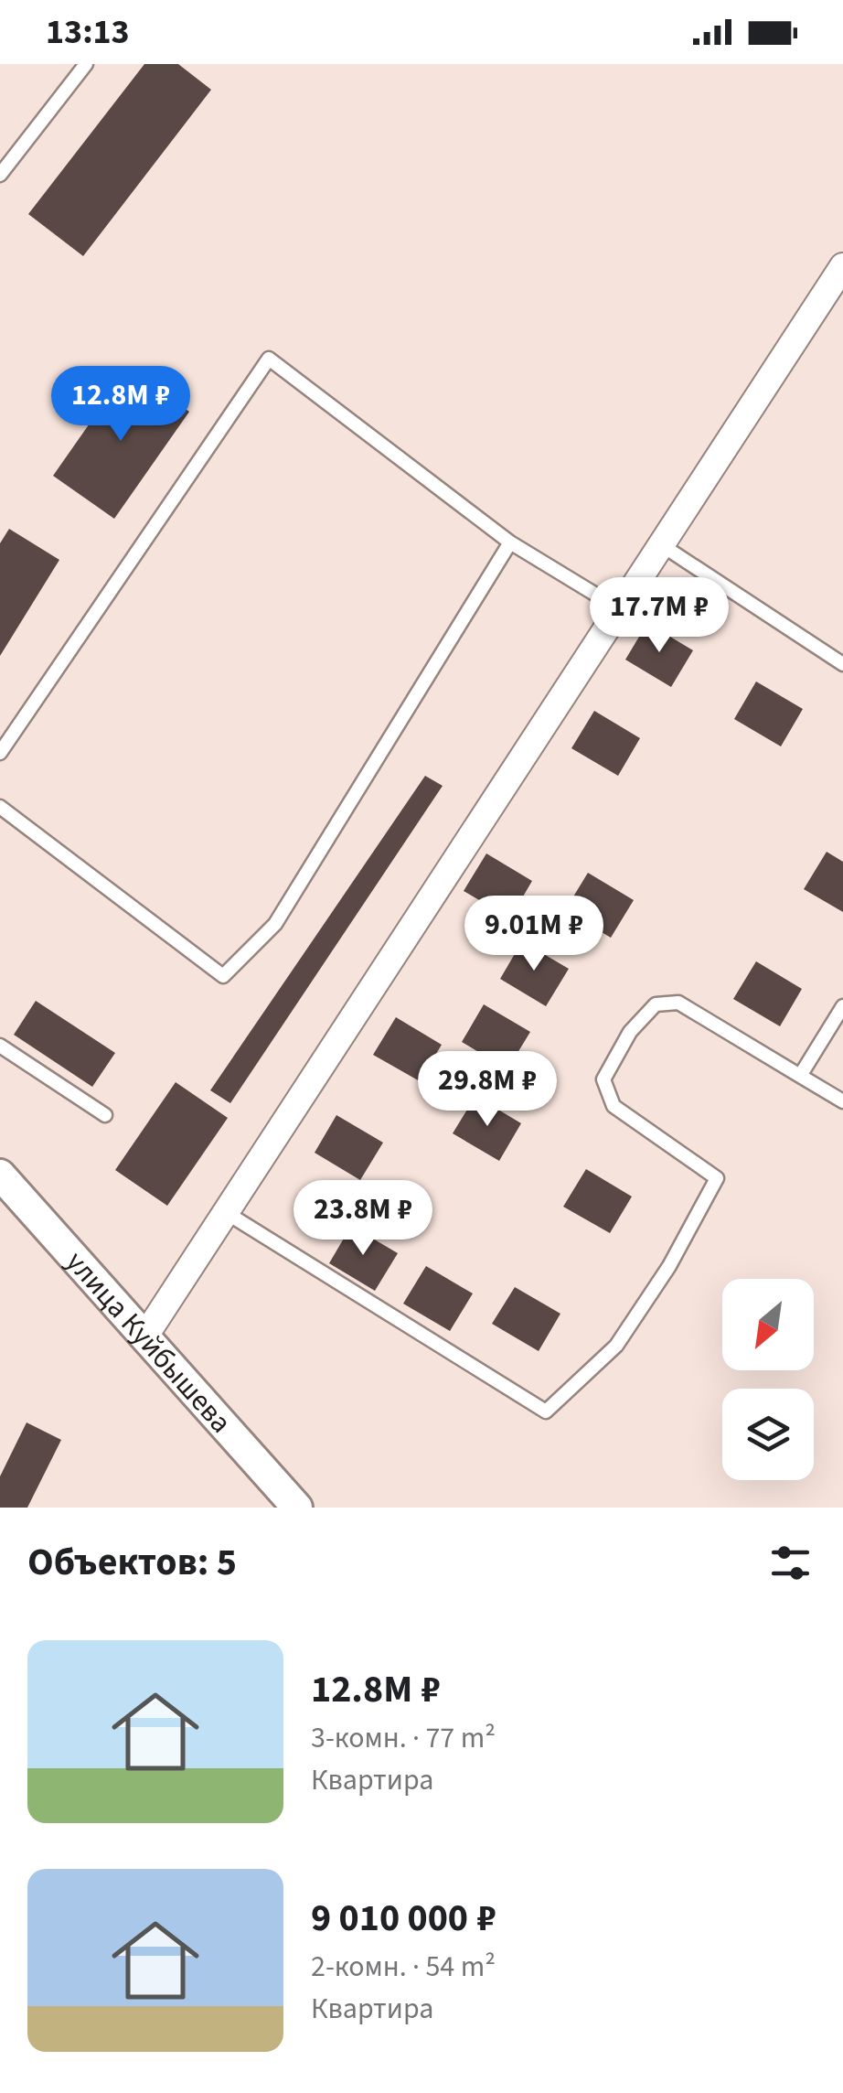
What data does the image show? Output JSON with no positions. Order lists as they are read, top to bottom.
{
  "streets": {
    "street": ["улица Куйбышева"]
  },
  "north": "bottom left",
  "page": {
    "status": "13:13",
    "price": [
      "12.8M ₽",
      "17.7M ₽",
      "9.01M ₽",
      "29.8M ₽",
      "23.8M ₽"
    ],
    "heading": "Объектов: 5",
    "list": [
      {
        "name": "12.8M ₽",
        "note": "3-комн. · 77 m² · Квартира"
      },
      {
        "name": "9 010 000 ₽",
        "note": "2-комн. · 54 m² · Квартира"
      }
    ]
  }
}
